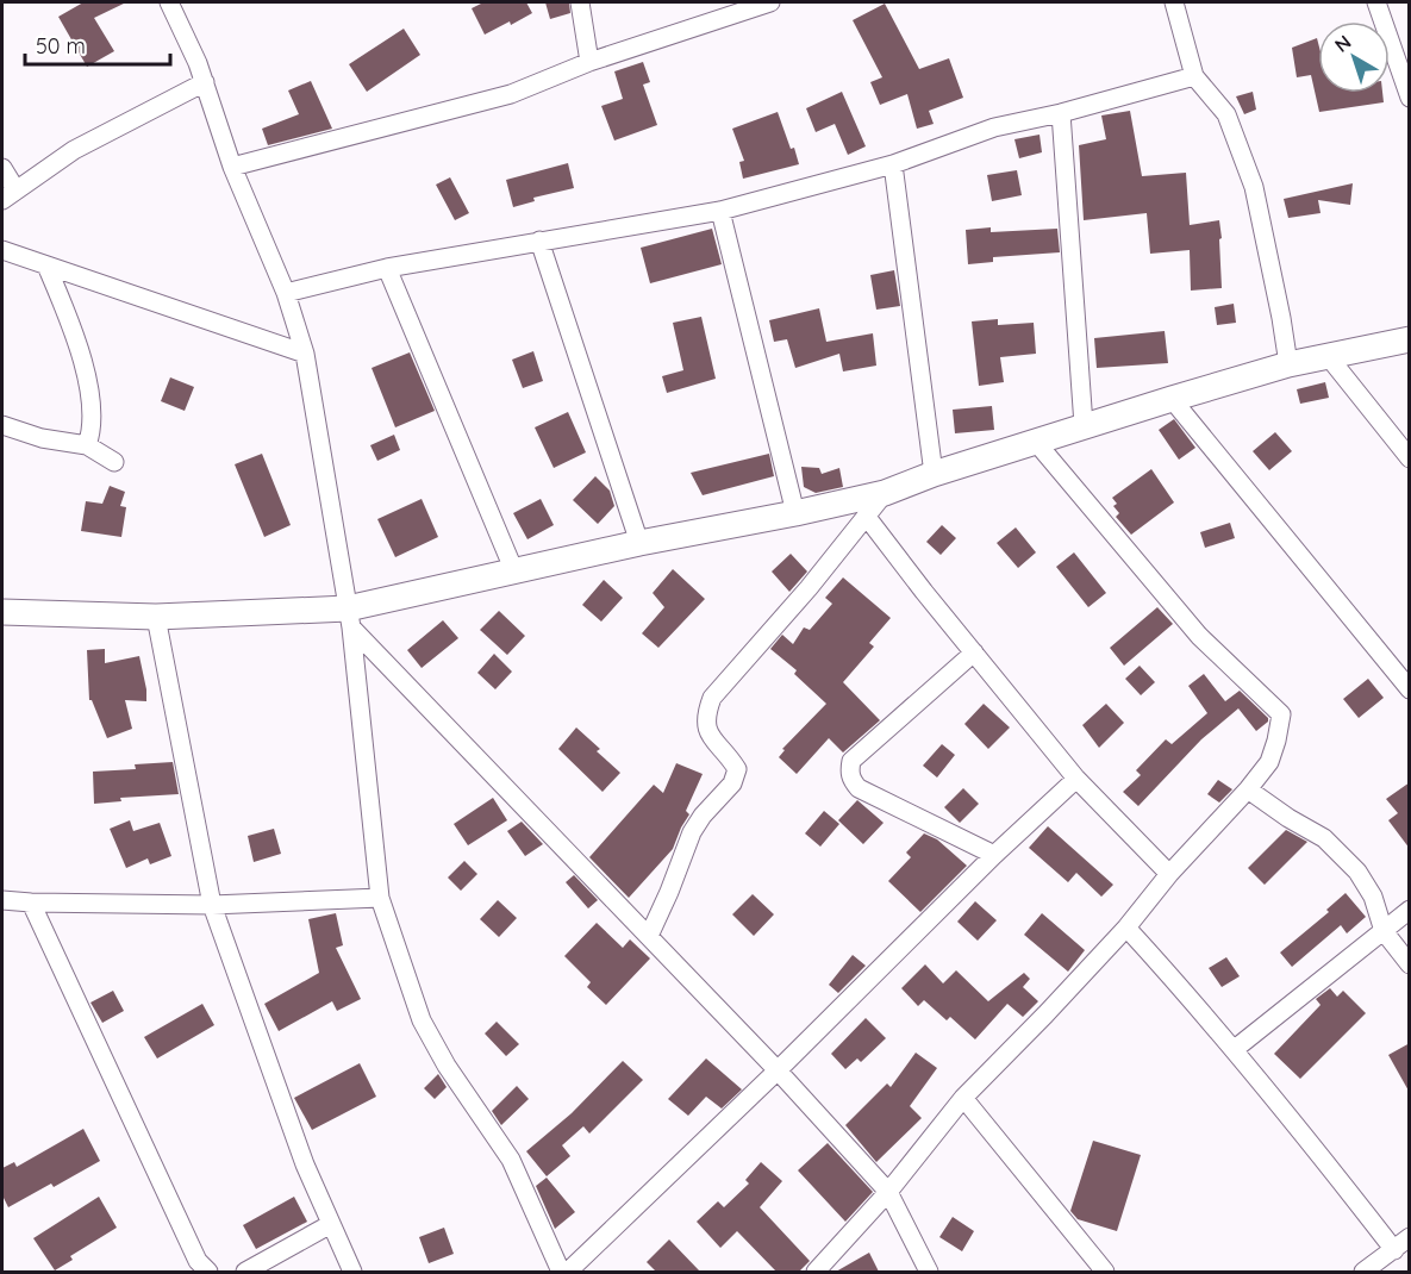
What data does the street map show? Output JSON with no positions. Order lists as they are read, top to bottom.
{
  "scale_bar": "50 m",
  "north": "top left"
}
